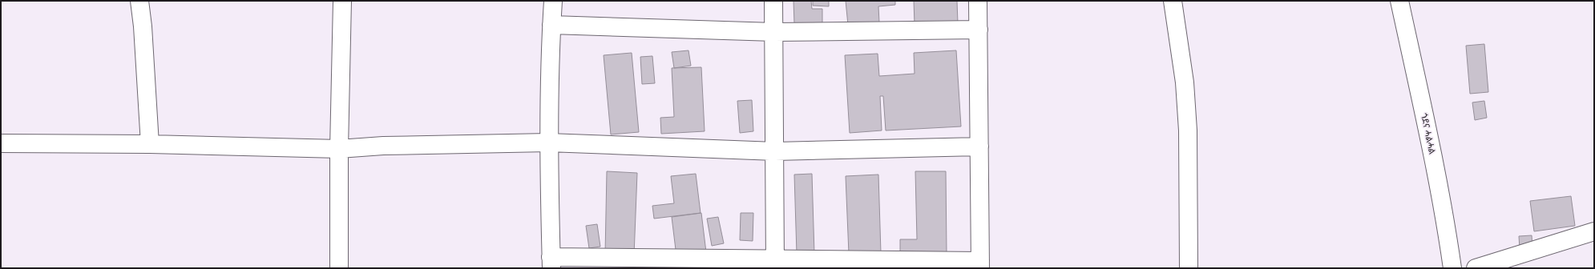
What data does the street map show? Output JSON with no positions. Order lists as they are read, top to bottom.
{
  "streets": {
    "street": ["ጎደና ሓልሓል"]
  }
}
